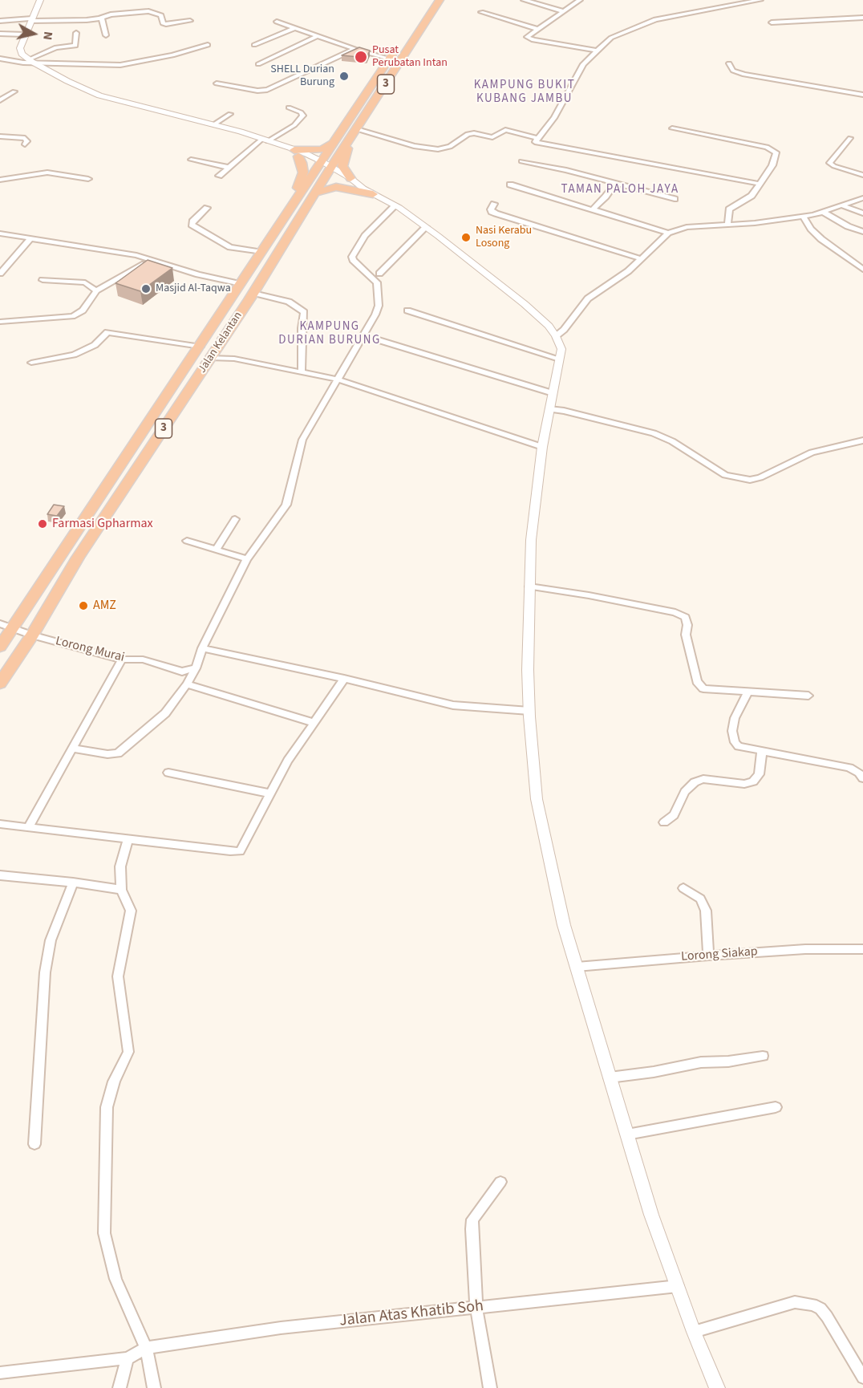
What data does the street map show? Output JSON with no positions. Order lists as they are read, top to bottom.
{
  "streets": {
    "highway": ["3", "Jalan Kelantan"],
    "street": ["Lorong Murai", "Lorong Siakap", "Jalan Atas Khatib Soh"]
  },
  "crossings": [
    ["Jalan Kelantan", "Lorong Murai"]
  ],
  "districts": ["KAMPUNG BUKIT KUBANG JAMBU", "TAMAN PALOH JAYA", "KAMPUNG DURIAN BURUNG"],
  "places": [
    "Pusat Perubatan Intan",
    "SHELL Durian Burung",
    "Nasi Kerabu Losong",
    "Masjid Al-Taqwa",
    "Farmasi Gpharmax",
    "AMZ"
  ],
  "north": "right"
}
